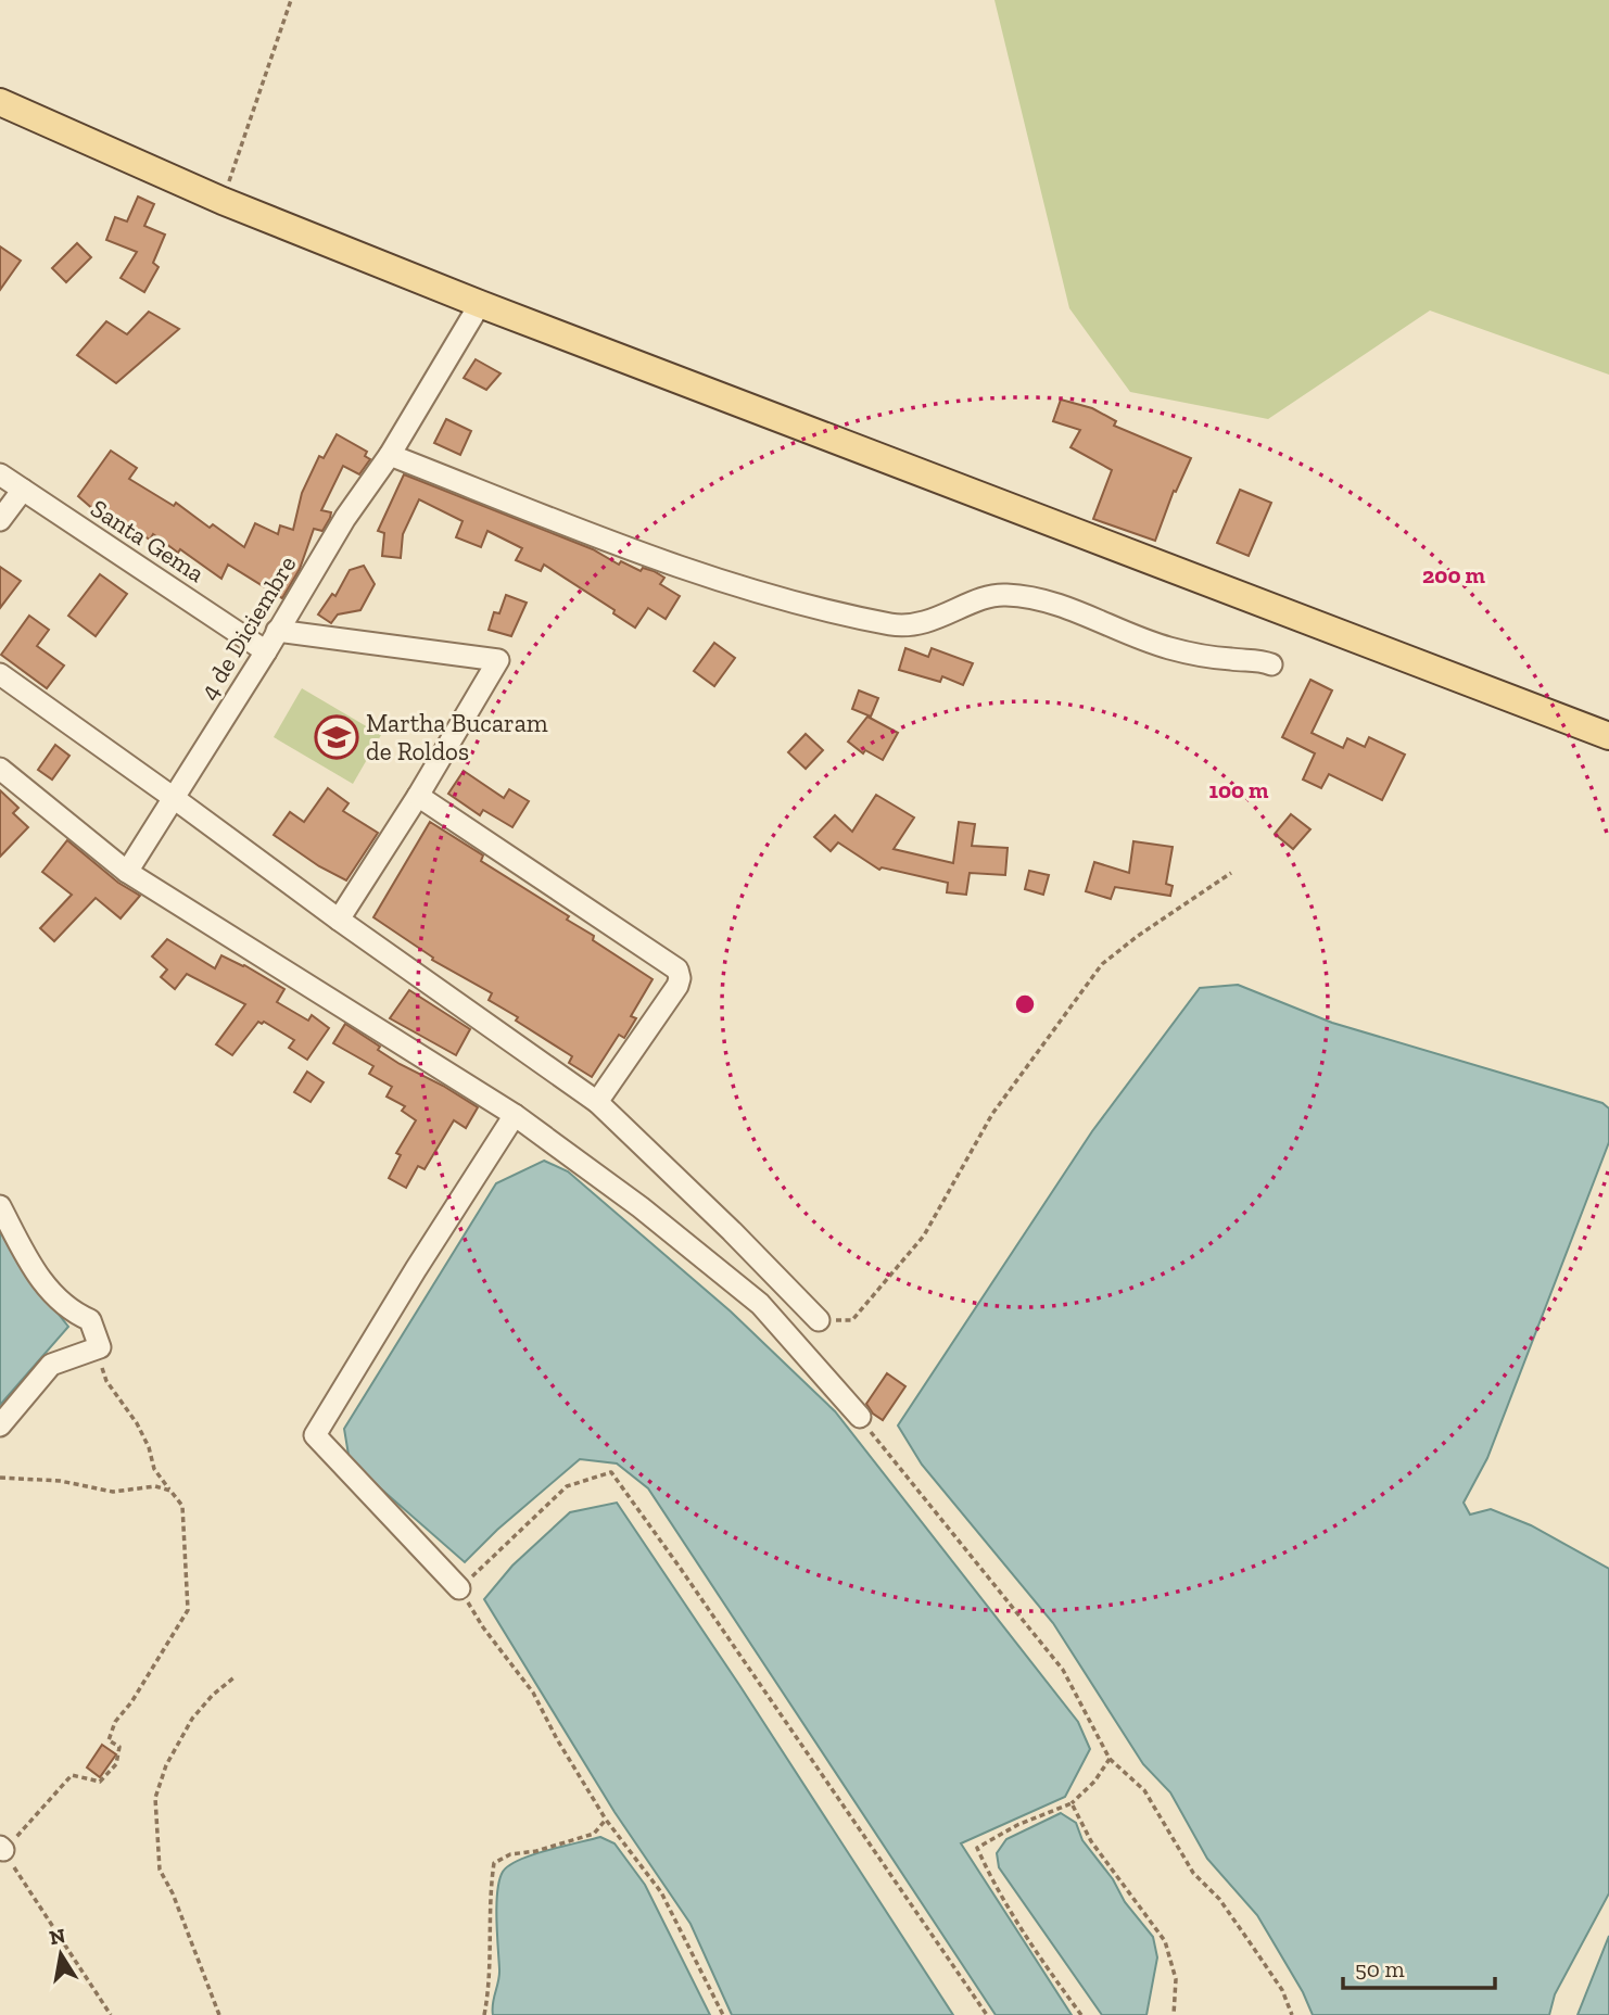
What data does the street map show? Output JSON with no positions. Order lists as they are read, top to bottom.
{
  "streets": {
    "street": ["Santa Gema", "4 de Diciembre"]
  },
  "crossings": [
    ["Santa Gema", "4 de Diciembre"]
  ],
  "places": {
    "school or university": ["Martha Bucaram de Roldos"]
  },
  "scale_bar": "50 m",
  "north": "top",
  "rings": ["200 m", "100 m"]
}
